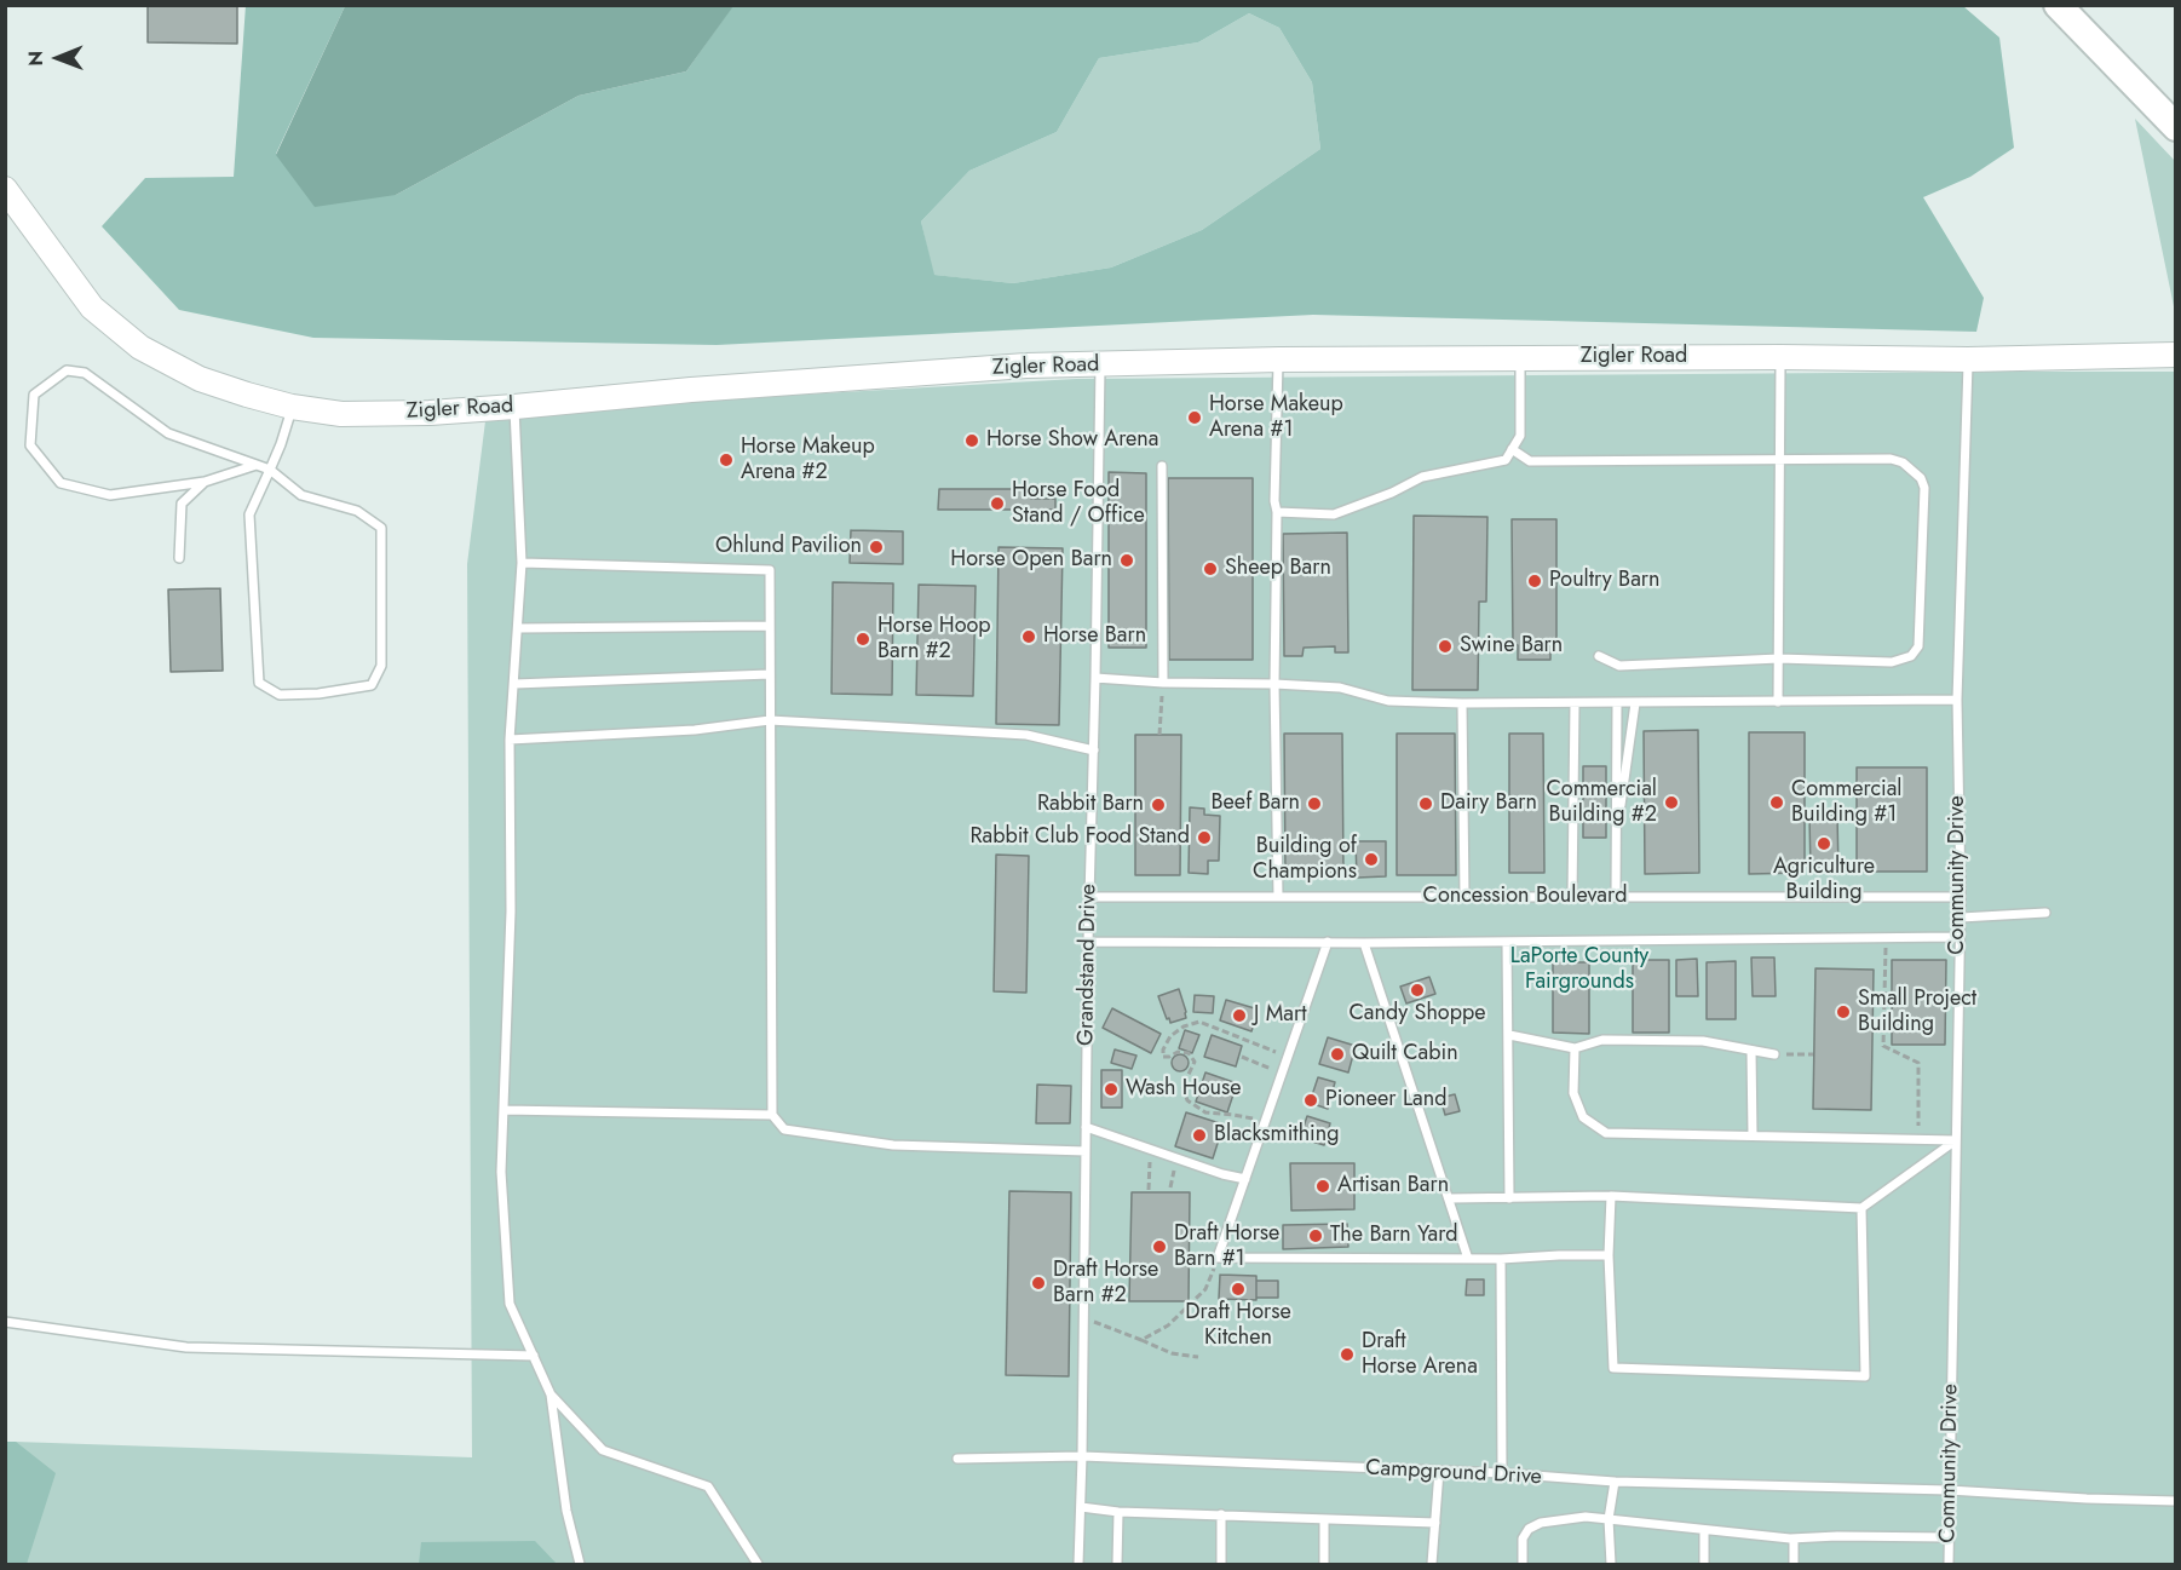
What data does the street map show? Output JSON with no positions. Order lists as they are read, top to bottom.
{
  "streets": {
    "street": ["Zigler Road"],
    "lane": [
      "Community Drive",
      "Concession Boulevard",
      "Grandstand Drive",
      "Campground Drive"
    ]
  },
  "crossings": [
    ["Zigler Road", "Community Drive"],
    ["Zigler Road", "Grandstand Drive"],
    ["Community Drive", "Concession Boulevard"],
    ["Community Drive", "Campground Drive"],
    ["Concession Boulevard", "Grandstand Drive"],
    ["Grandstand Drive", "Campground Drive"]
  ],
  "parks": ["LaPorte County Fairgrounds"],
  "places": [
    "Horse Makeup Arena #1",
    "Horse Show Arena",
    "Horse Makeup Arena #2",
    "Horse Food Stand / Office",
    "Ohlund Pavilion",
    "Horse Open Barn",
    "Sheep Barn",
    "Poultry Barn",
    "Horse Barn",
    "Horse Hoop Barn #2",
    "Swine Barn",
    "Commercial Building #2",
    "Commercial Building #1",
    "Beef Barn",
    "Dairy Barn",
    "Rabbit Barn",
    "Rabbit Club Food Stand",
    "Agriculture Building",
    "Building of Champions",
    "Candy Shoppe",
    "Small Project Building",
    "J Mart",
    "Quilt Cabin",
    "Wash House",
    "Pioneer Land",
    "Blacksmithing",
    "Artisan Barn",
    "The Barn Yard",
    "Draft Horse Barn #1",
    "Draft Horse Barn #2",
    "Draft Horse Kitchen",
    "Draft Horse Arena"
  ],
  "north": "left"
}
